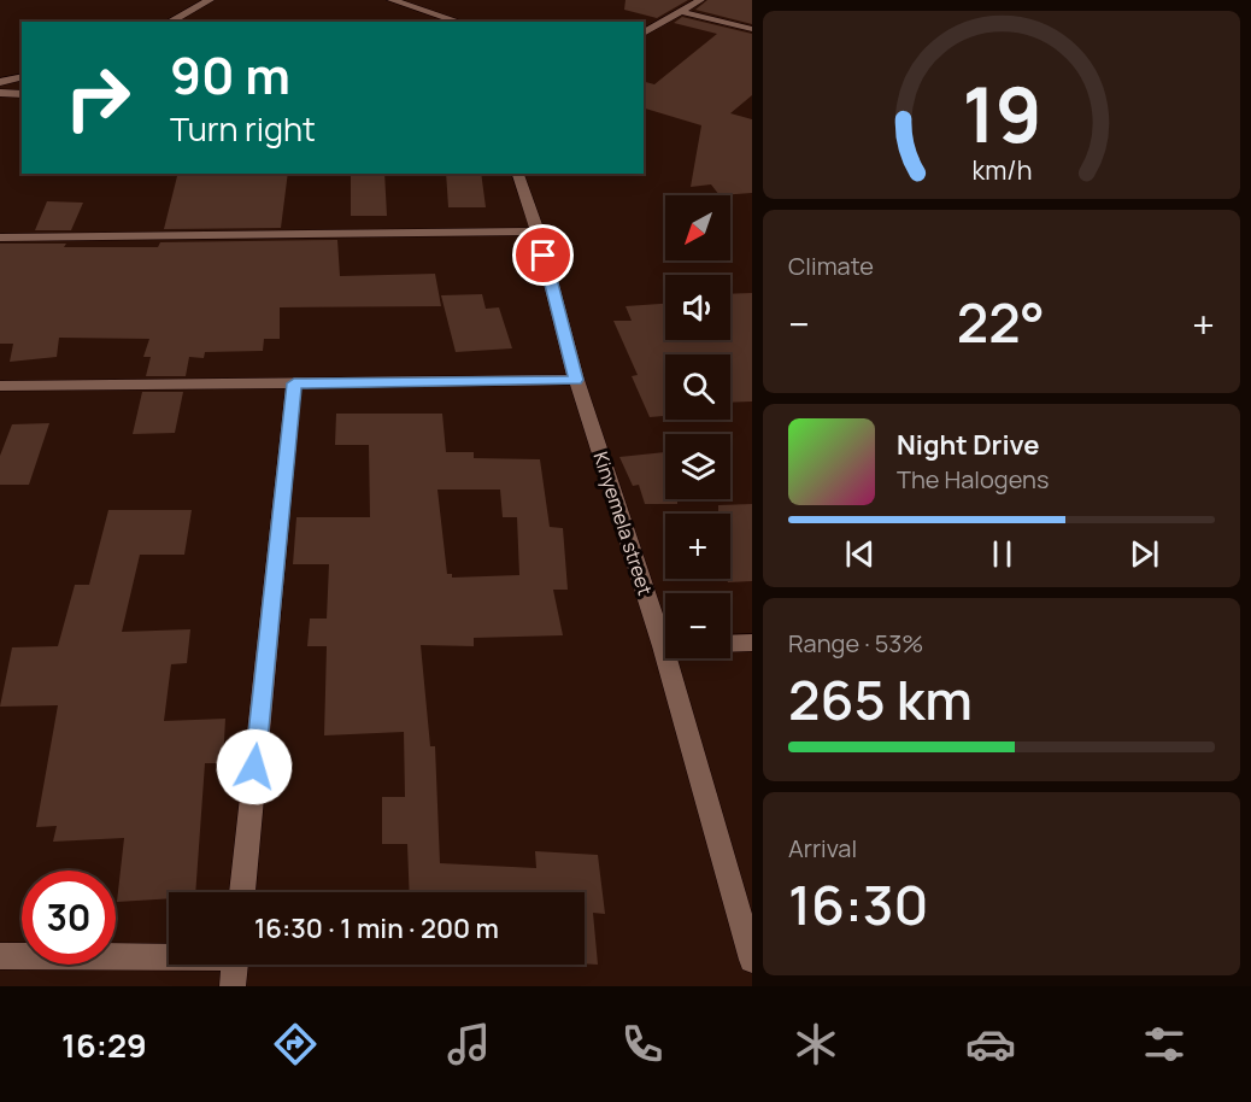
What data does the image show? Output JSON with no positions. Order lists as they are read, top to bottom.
{
  "streets": {
    "street": ["Kinyemela street"]
  },
  "north": "bottom left",
  "page": {
    "turn": ["90 m", "Turn right"],
    "map_buttons": ["+", "−"],
    "tile": [
      "Climate",
      ["Range · 53%", "265 km"],
      ["Arrival", "16:30"]
    ],
    "heat": ["−", "22°", "+"],
    "song": ["Night Drive", "The Halogens"],
    "limit": "30",
    "trip": "16:30 · 1 min · 200 m",
    "tabs": "16:29",
    "gauge": ["19", "km/h"]
  }
}
